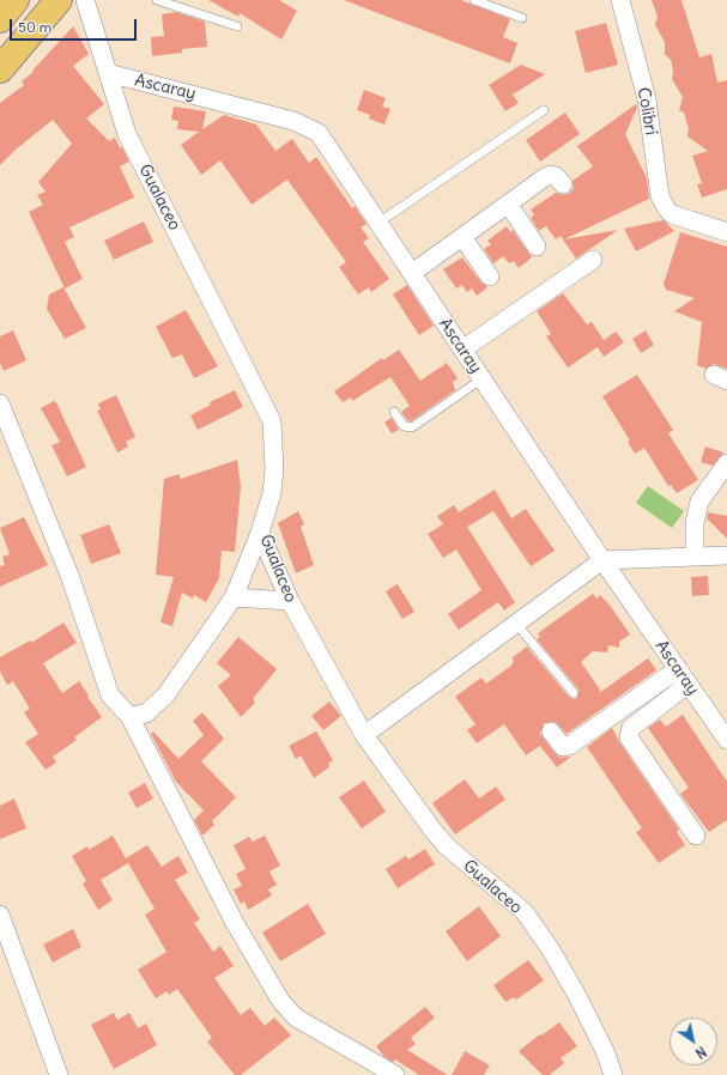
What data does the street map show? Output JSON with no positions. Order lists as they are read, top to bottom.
{
  "streets": {
    "street": ["Ascaray", "Colibrí", "Gualaceo"]
  },
  "crossings": [
    ["Ascaray", "Gualaceo"]
  ],
  "scale_bar": "50 m",
  "north": "bottom right"
}
